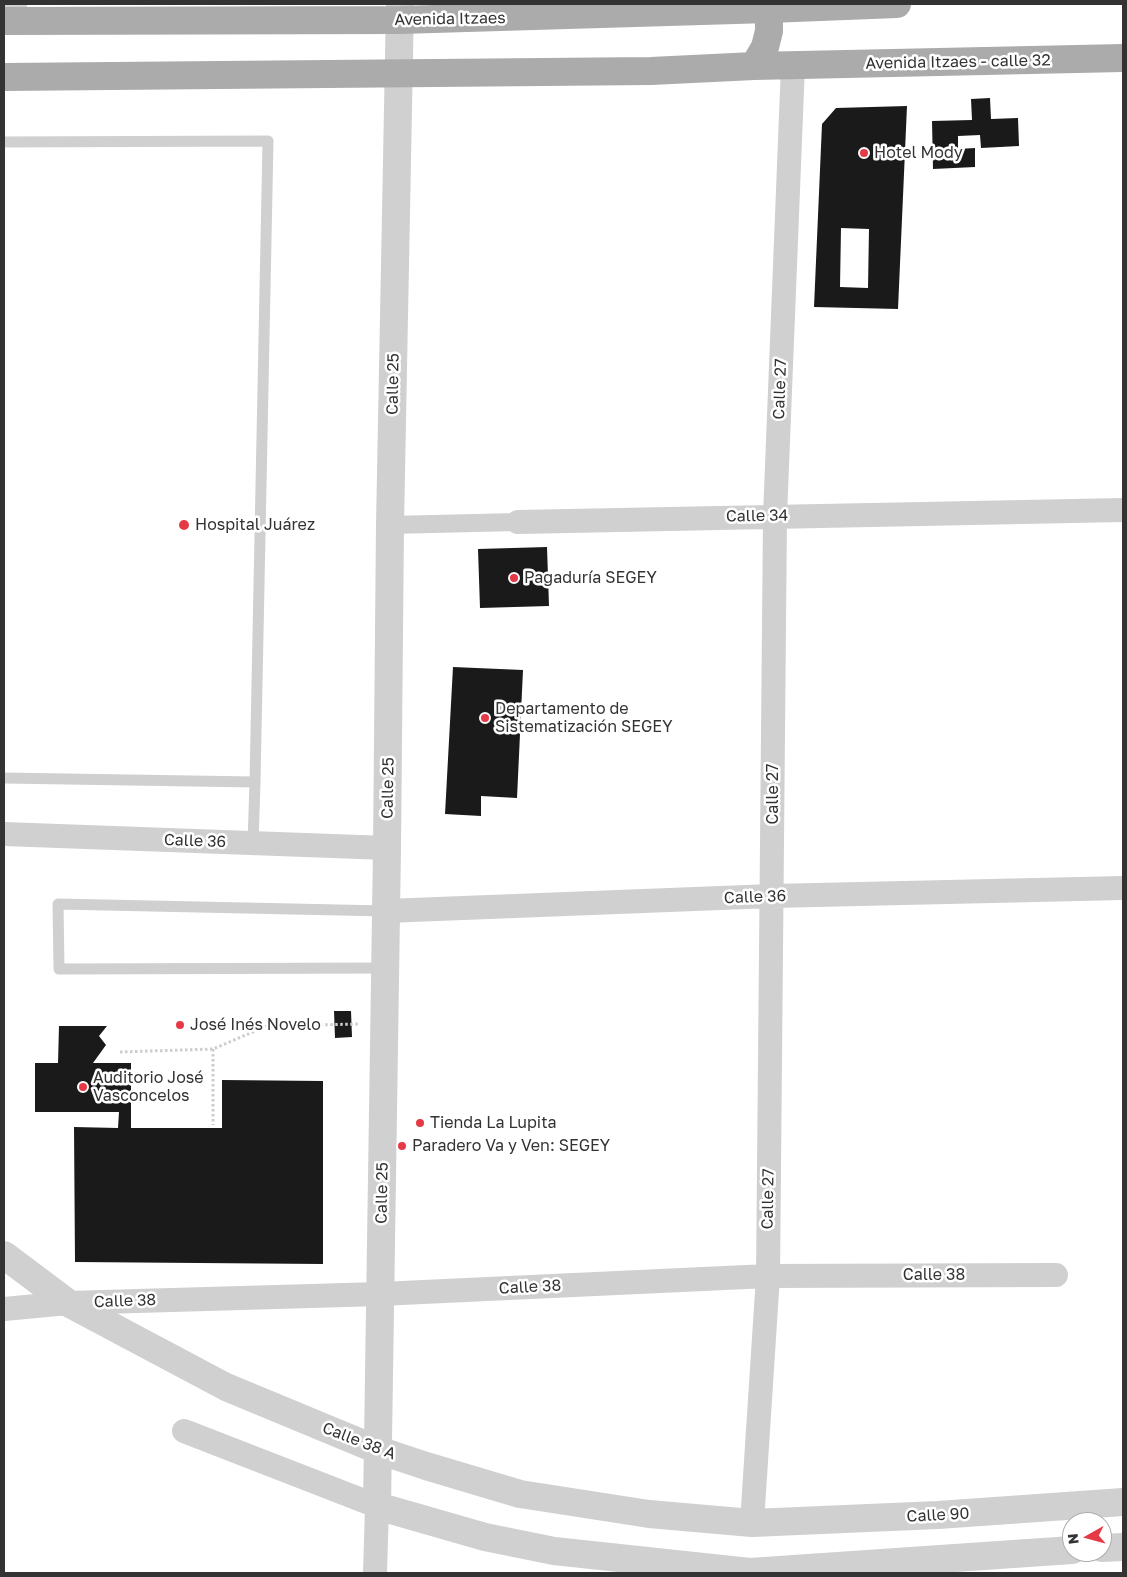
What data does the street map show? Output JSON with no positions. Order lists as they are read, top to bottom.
{
  "streets": {
    "main road": ["Avenida Itzaes", "Avenida Itzaes - calle 32"],
    "street": [
      "Calle 25",
      "Calle 27",
      "Calle 34",
      "Calle 36",
      "Calle 38",
      "Calle 38 A",
      "Calle 90"
    ]
  },
  "crossings": [
    ["Avenida Itzaes", "Calle 25"],
    ["Avenida Itzaes - calle 32", "Calle 27"],
    ["Calle 25", "Calle 34"],
    ["Calle 25", "Calle 36"],
    ["Calle 25", "Calle 38"],
    ["Calle 25", "Calle 38 A"],
    ["Calle 27", "Calle 34"],
    ["Calle 27", "Calle 36"],
    ["Calle 27", "Calle 38"],
    ["Calle 27", "Calle 38 A"],
    ["Calle 27", "Calle 90"],
    ["Calle 38", "Calle 38 A"],
    ["Calle 38 A", "Calle 90"]
  ],
  "places": [
    "Hotel Mody",
    "Hospital Juárez",
    "Pagaduría SEGEY",
    "Departamento de Sistematización SEGEY",
    "José Inés Novelo",
    "Auditorio José Vasconcelos",
    "Tienda La Lupita",
    "Paradero Va y Ven: SEGEY"
  ],
  "north": "left"
}
